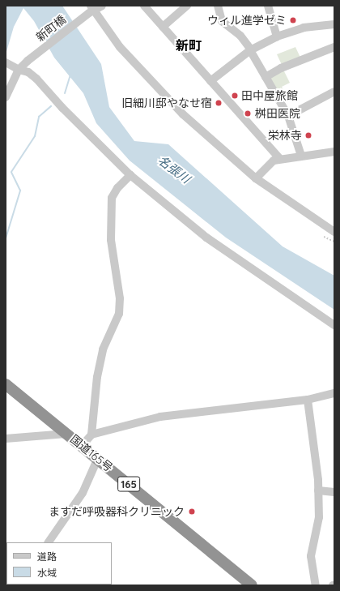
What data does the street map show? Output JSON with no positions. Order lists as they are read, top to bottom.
{
  "streets": {
    "highway": ["国道165号", "165"],
    "street": ["新町橋"]
  },
  "districts": ["新町"],
  "water": ["名張川"],
  "places": [
    "ウィル進学ゼミ",
    "田中屋旅館",
    "旧細川邸やなせ宿",
    "桝田医院",
    "栄林寺",
    "ますだ呼吸器科クリニック"
  ],
  "legend": ["道路", "水域"]
}
